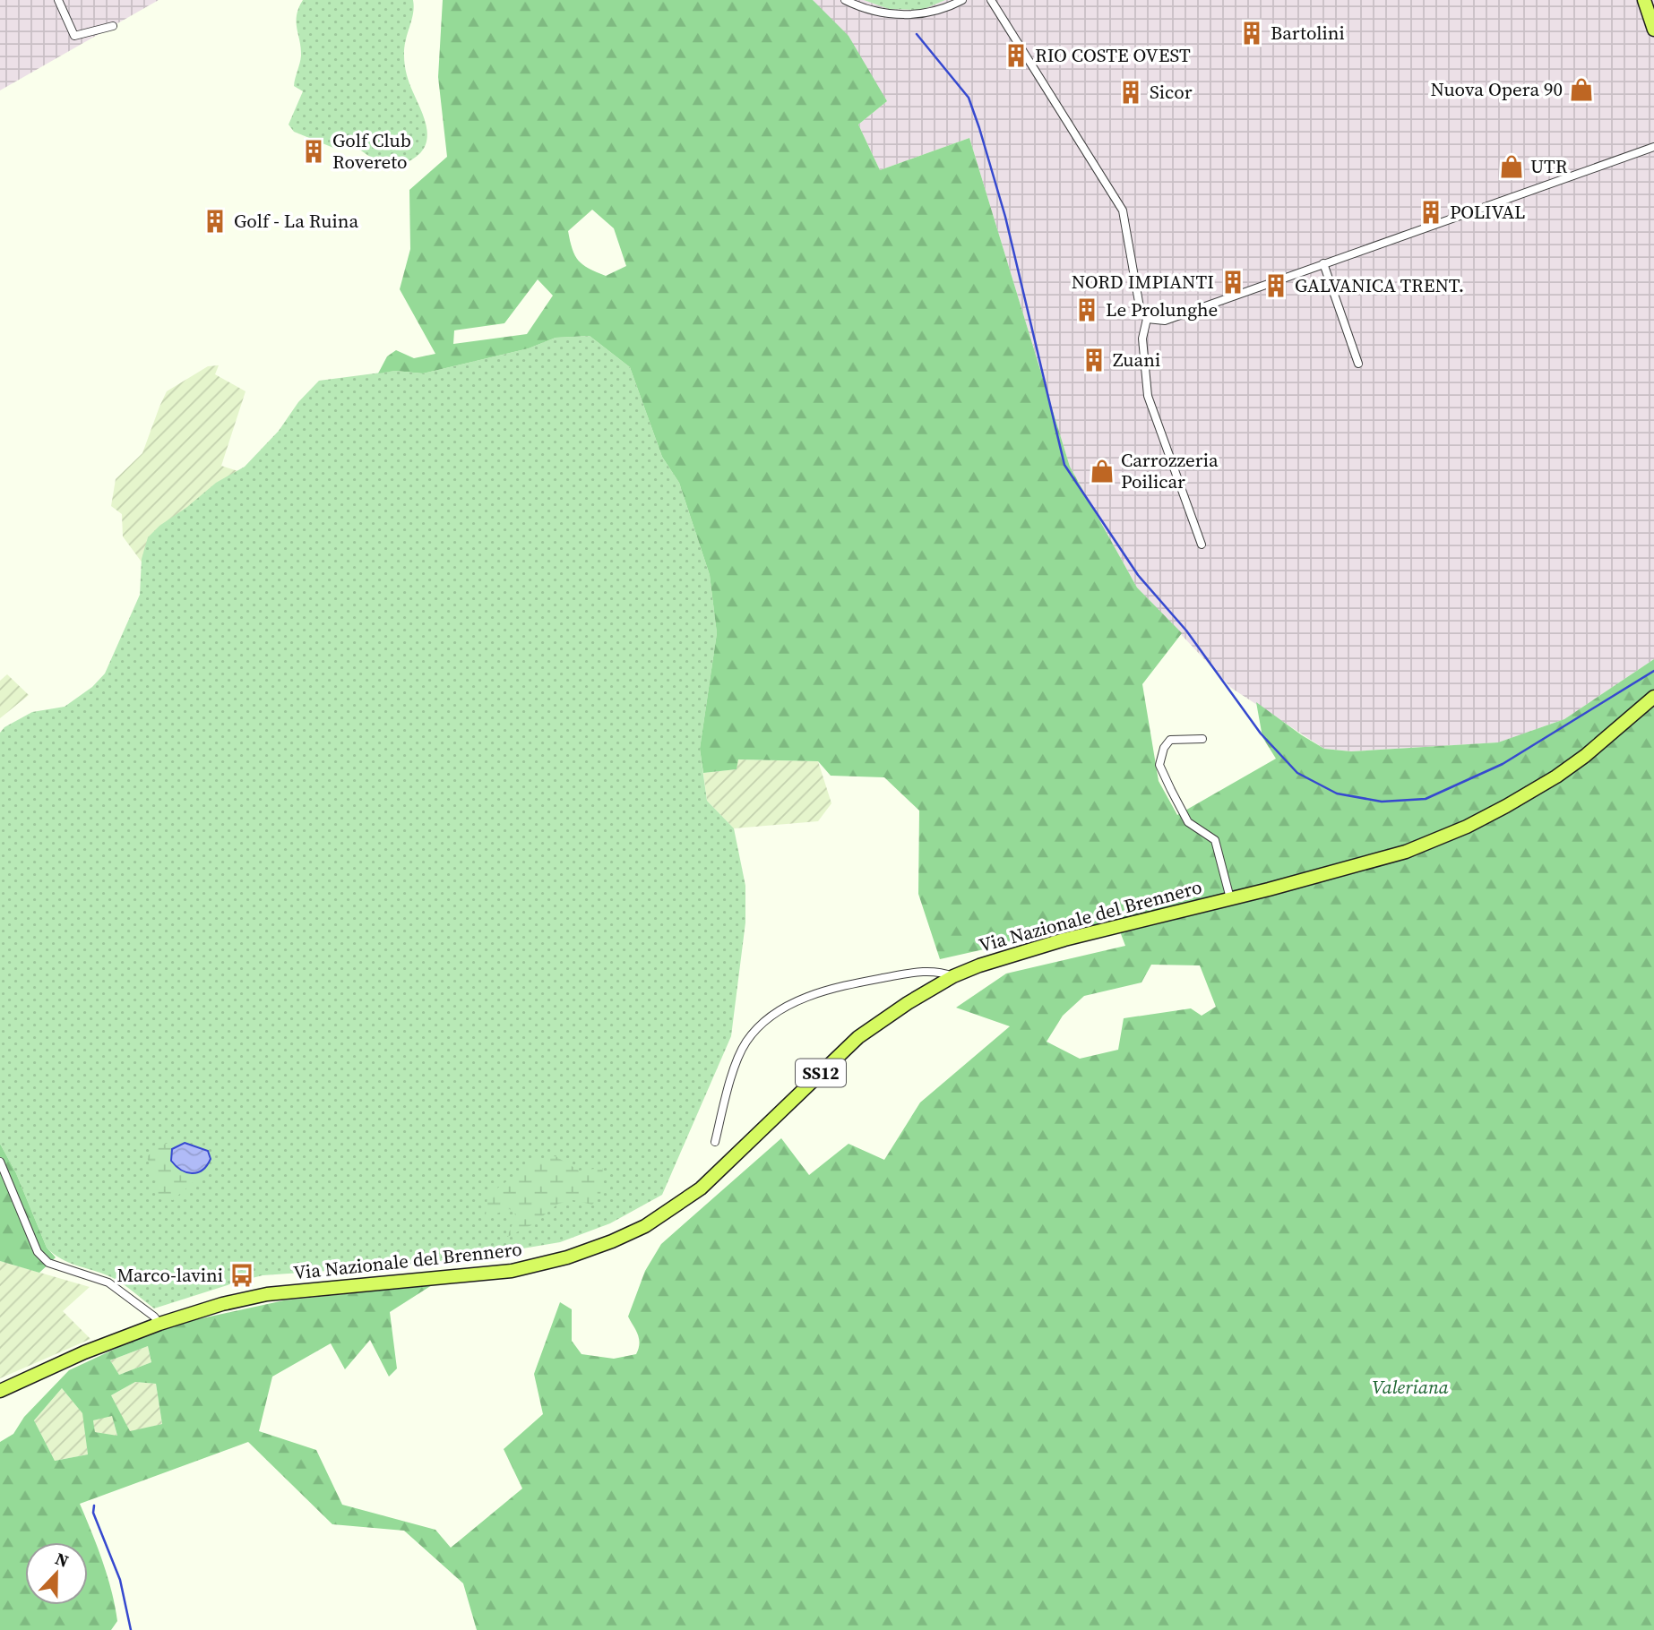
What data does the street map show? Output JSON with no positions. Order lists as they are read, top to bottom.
{
  "streets": {
    "main road": ["Via Nazionale del Brennero", "SS12"]
  },
  "parks": ["Valeriana"],
  "places": {
    "building": [
      "Bartolini",
      "RIO COSTE OVEST",
      "Sicor",
      "Golf Club Rovereto",
      "POLIVAL",
      "Golf - La Ruina",
      "NORD IMPIANTI",
      "GALVANICA TRENT.",
      "Le Prolunghe",
      "Zuani"
    ],
    "shop": ["Nuova Opera 90", "UTR", "Carrozzeria Poilicar"],
    "bus stop": ["Marco-lavini"]
  },
  "north": "top"
}
